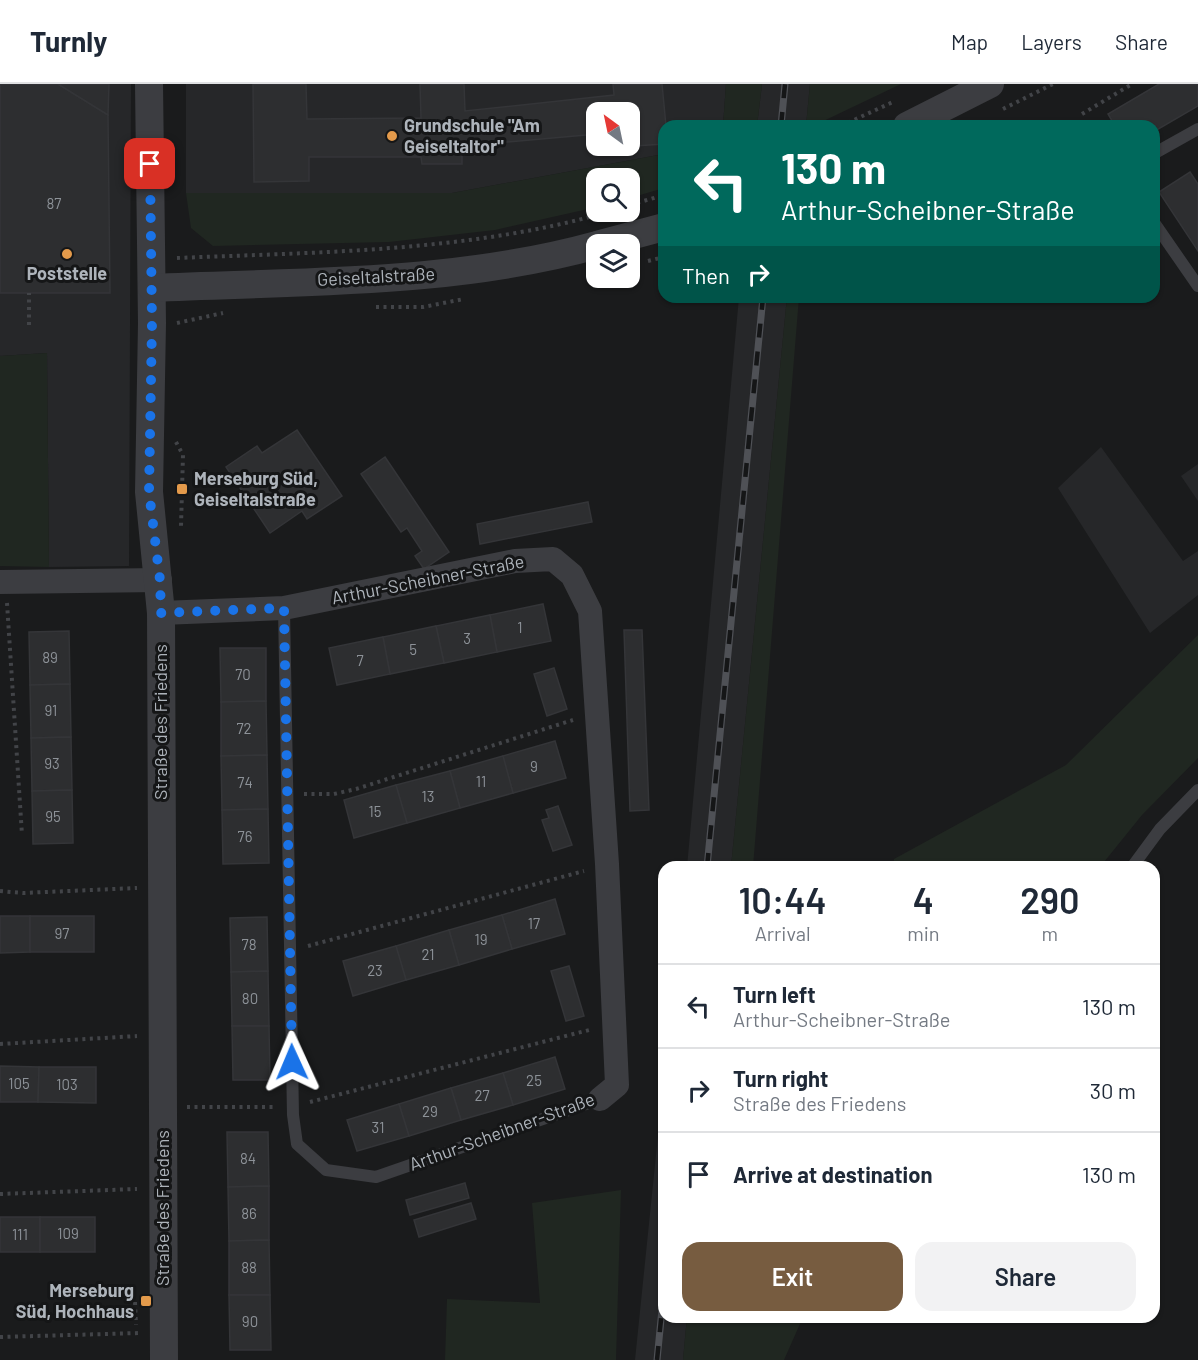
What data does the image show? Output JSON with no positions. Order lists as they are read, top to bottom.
{
  "streets": {
    "street": ["Geiseltalstraße", "Arthur-Scheibner-Straße", "Straße des Friedens"]
  },
  "crossings": [
    ["Geiseltalstraße", "Straße des Friedens"],
    ["Arthur-Scheibner-Straße", "Straße des Friedens"]
  ],
  "places": {
    "other": ["Grundschule \"Am Geiseltaltor\"", "Poststelle"],
    "transit": ["Merseburg Süd, Geiseltalstraße", "Merseburg Süd, Hochhaus"]
  },
  "house_numbers": [
    "87",
    "1",
    "3",
    "5",
    "89",
    "7",
    "70",
    "91",
    "72",
    "93",
    "9",
    "11",
    "74",
    "13",
    "15",
    "95",
    "76",
    "17",
    "97",
    "19",
    "78",
    "21",
    "23",
    "80",
    "25",
    "105",
    "103",
    "27",
    "29",
    "31",
    "84",
    "86",
    "109",
    "111",
    "88",
    "90"
  ],
  "north": "top left",
  "page": {
    "header": "Turnly",
    "nav": ["Map", "Layers", "Share"],
    "turn": ["130 m", "Arthur-Scheibner-Straße"],
    "then": "Then",
    "eta": [
      "10:44",
      "Arrival",
      "4",
      "min",
      "290",
      "m"
    ],
    "list": [
      {
        "name": "Turn left",
        "note": "Arthur-Scheibner-Straße",
        "value": "130 m"
      },
      {
        "name": "Turn right",
        "note": "Straße des Friedens",
        "value": "30 m"
      },
      {
        "name": "Arrive at destination",
        "value": "130 m"
      }
    ],
    "buttons": ["Exit", "Share"]
  }
}
